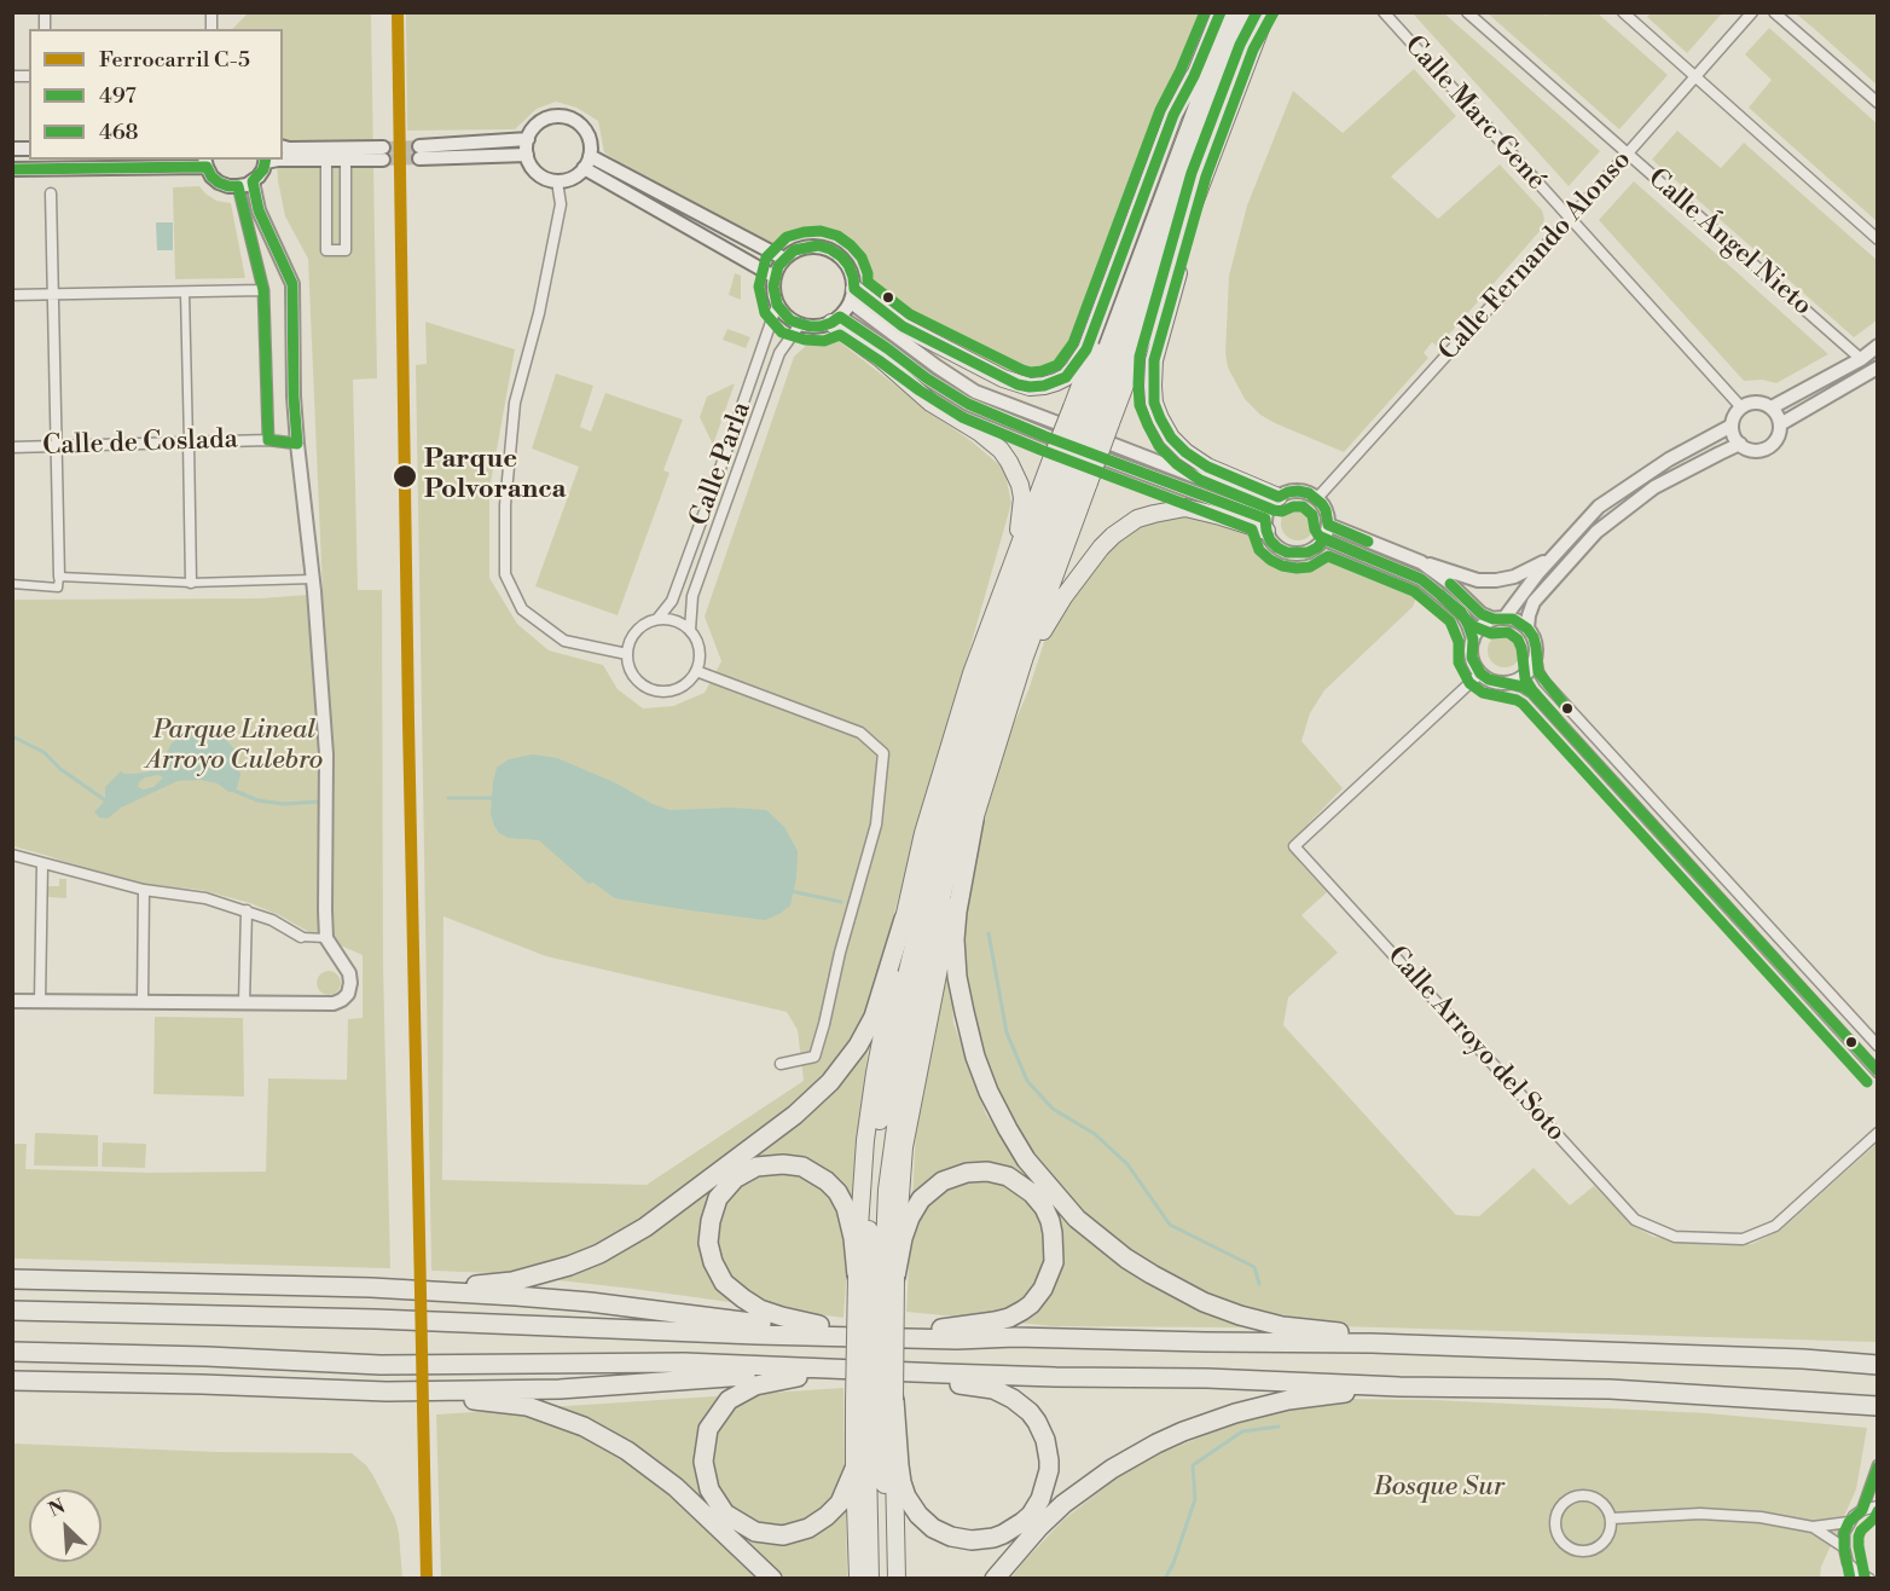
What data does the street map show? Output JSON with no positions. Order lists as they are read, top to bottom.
{
  "streets": {
    "street": [
      "Calle Marc Gené",
      "Calle Ángel Nieto",
      "Calle Fernando Alonso",
      "Calle de Coslada",
      "Calle Parla",
      "Calle Arroyo del Soto"
    ]
  },
  "crossings": [
    ["Calle Marc Gené", "Calle Fernando Alonso"],
    ["Calle Ángel Nieto", "Calle Fernando Alonso"]
  ],
  "parks": ["Parque Lineal Arroyo Culebro", "Bosque Sur"],
  "places": ["Parque Polvoranca"],
  "lines": ["rail line C-5", "transit line 497", "transit line 468"],
  "legend": ["Ferrocarril C-5", "497", "468"],
  "north": "top left"
}
